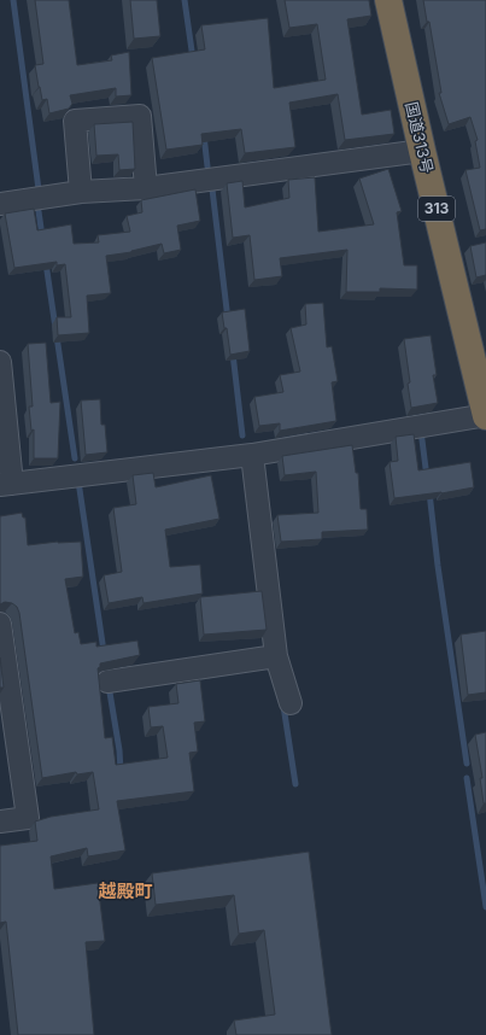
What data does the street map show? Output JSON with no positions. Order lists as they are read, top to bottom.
{
  "streets": {
    "highway": ["国道313号", "313"]
  },
  "districts": ["越殿町"]
}
